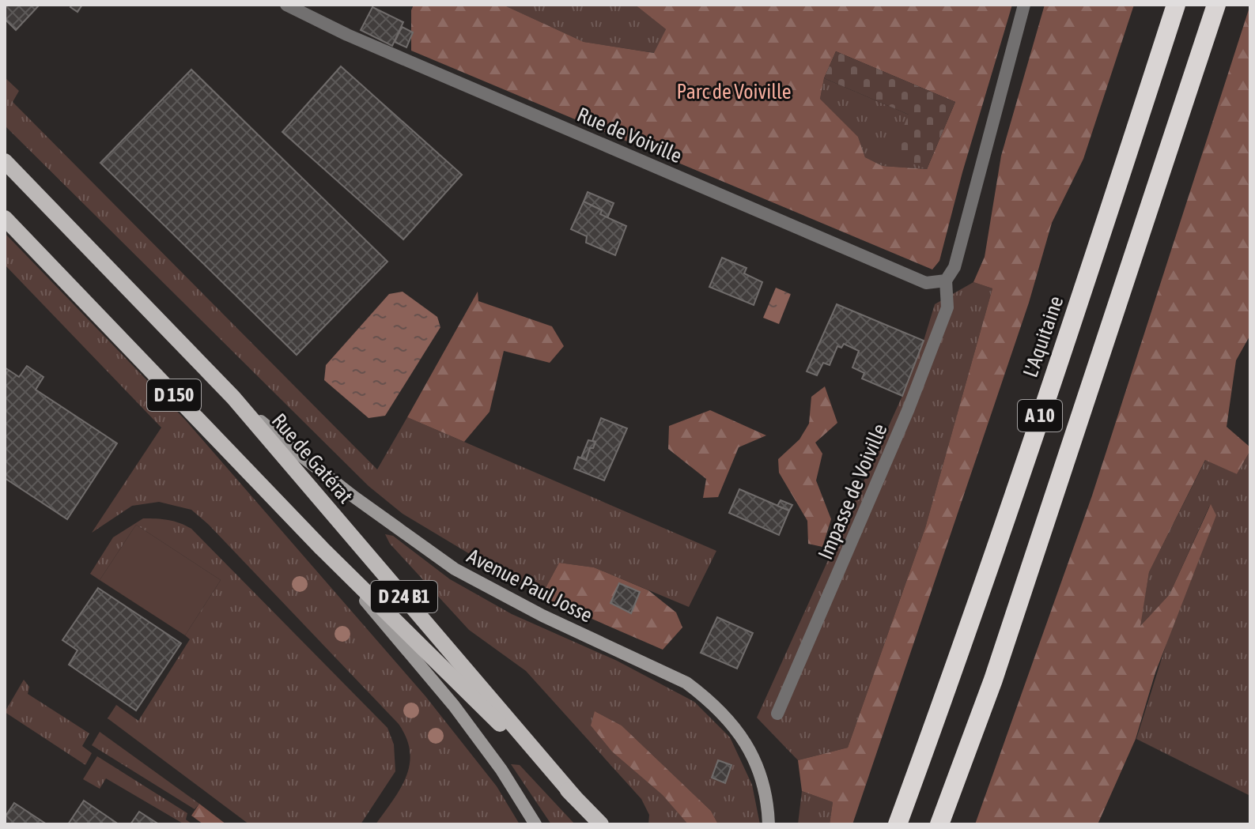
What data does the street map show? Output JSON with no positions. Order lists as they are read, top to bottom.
{
  "streets": {
    "highway": ["L'Aquitaine", "A 10"],
    "main road": [
      "D 150",
      "Rue de Gatérat",
      "Avenue Paul Josse",
      "D 24 B1"
    ],
    "street": ["Rue de Voiville", "Impasse de Voiville"]
  },
  "crossings": [
    ["Rue de Voiville", "Impasse de Voiville"],
    ["Rue de Gatérat", "Avenue Paul Josse"]
  ],
  "parks": ["Parc de Voiville"]
}
